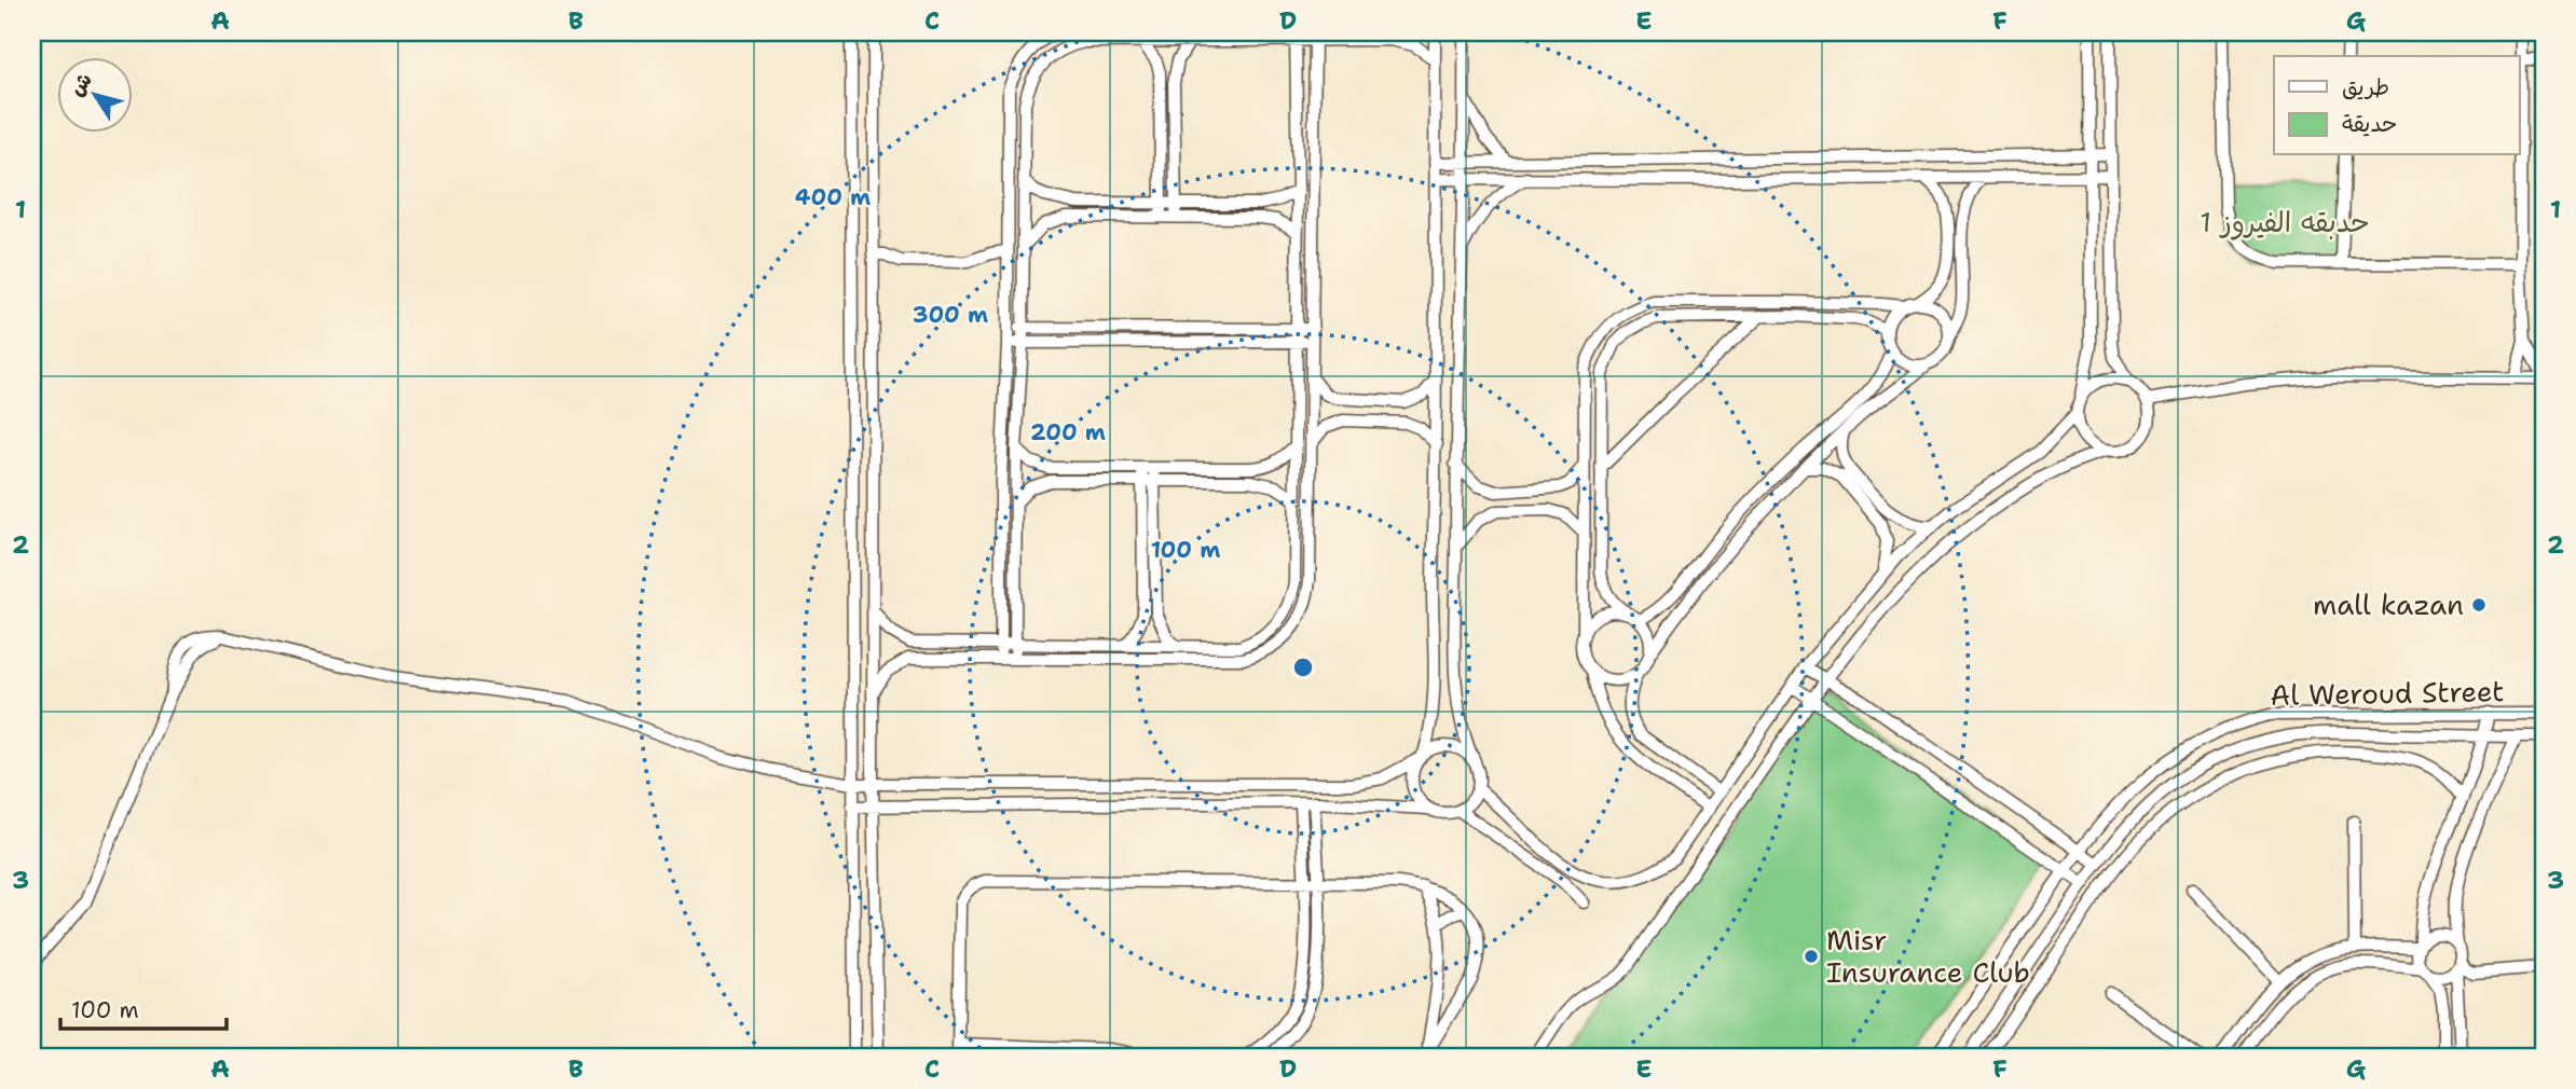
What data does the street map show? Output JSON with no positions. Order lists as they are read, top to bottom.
{
  "streets": {
    "street": ["Al Weroud Street"]
  },
  "parks": ["حدبقه الفيروز 1"],
  "places": ["mall kazan", "Misr Insurance Club"],
  "legend": ["طريق", "حديقة"],
  "scale_bar": "100 m",
  "north": "top left",
  "grid": {
    "columns": [
      "A",
      "B",
      "C",
      "D",
      "E",
      "F",
      "G"
    ],
    "rows": ["1", "2", "3"]
  },
  "rings": [
    "400 m",
    "300 m",
    "200 m",
    "100 m"
  ]
}
